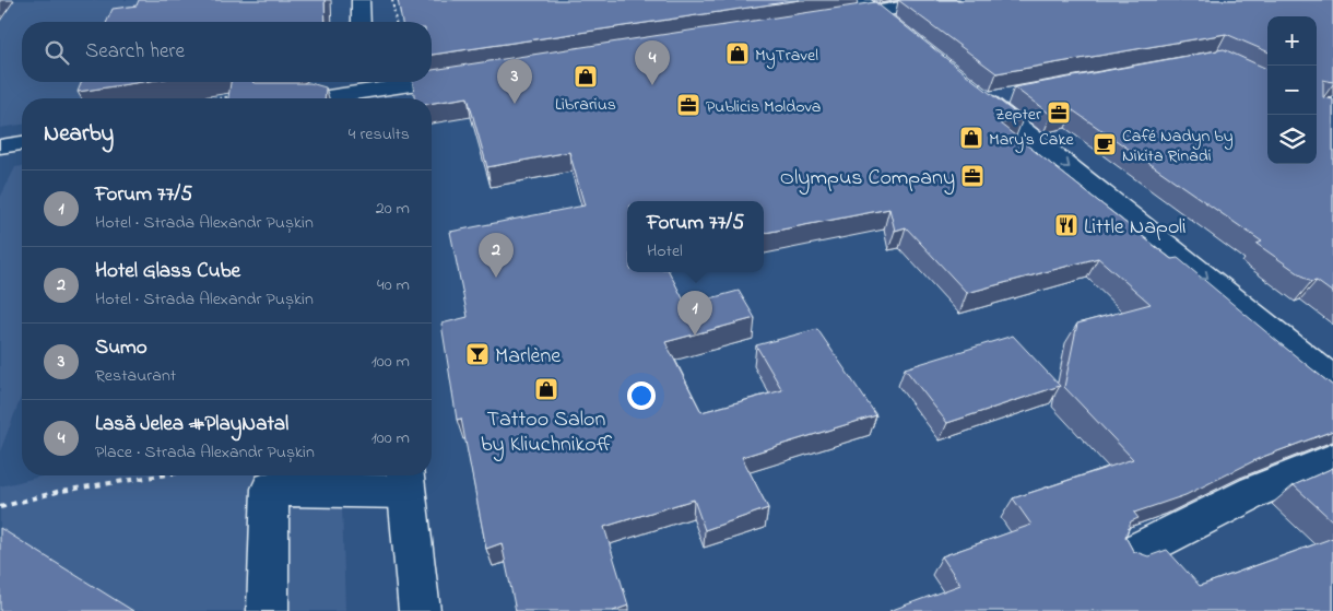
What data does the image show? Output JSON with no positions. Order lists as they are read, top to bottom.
{
  "places": {
    "shop": [
      "MyTravel",
      "Librarius",
      "Mary's Cake",
      "Tattoo Salon by Kliuchnikoff"
    ],
    "office": ["Publicis Moldova", "Zepter", "Olympus Company"],
    "cafe": ["Café Nadyn by Nikita Rinadi"],
    "restaurant": ["Little Napoli"],
    "bar": ["Marlène"]
  },
  "page": {
    "map_buttons": ["+", "−"],
    "search": "Search here",
    "pins": [
      "4",
      "3",
      "2",
      "1"
    ],
    "heading": ["Nearby", "4 results"],
    "list": [
      {
        "mark": "1",
        "name": "Forum 77/5",
        "note": "Hotel · Strada Alexandr Pușkin",
        "value": "20 m"
      },
      {
        "mark": "2",
        "name": "Hotel Glass Cube",
        "note": "Hotel · Strada Alexandr Pușkin",
        "value": "40 m"
      },
      {
        "mark": "3",
        "name": "Sumo",
        "note": "Restaurant",
        "value": "100 m"
      },
      {
        "mark": "4",
        "name": "Lasă Jelea #PlayNatal",
        "note": "Place · Strada Alexandr Pușkin",
        "value": "100 m"
      }
    ],
    "popup": ["Forum 77/5", "Hotel"]
  }
}
